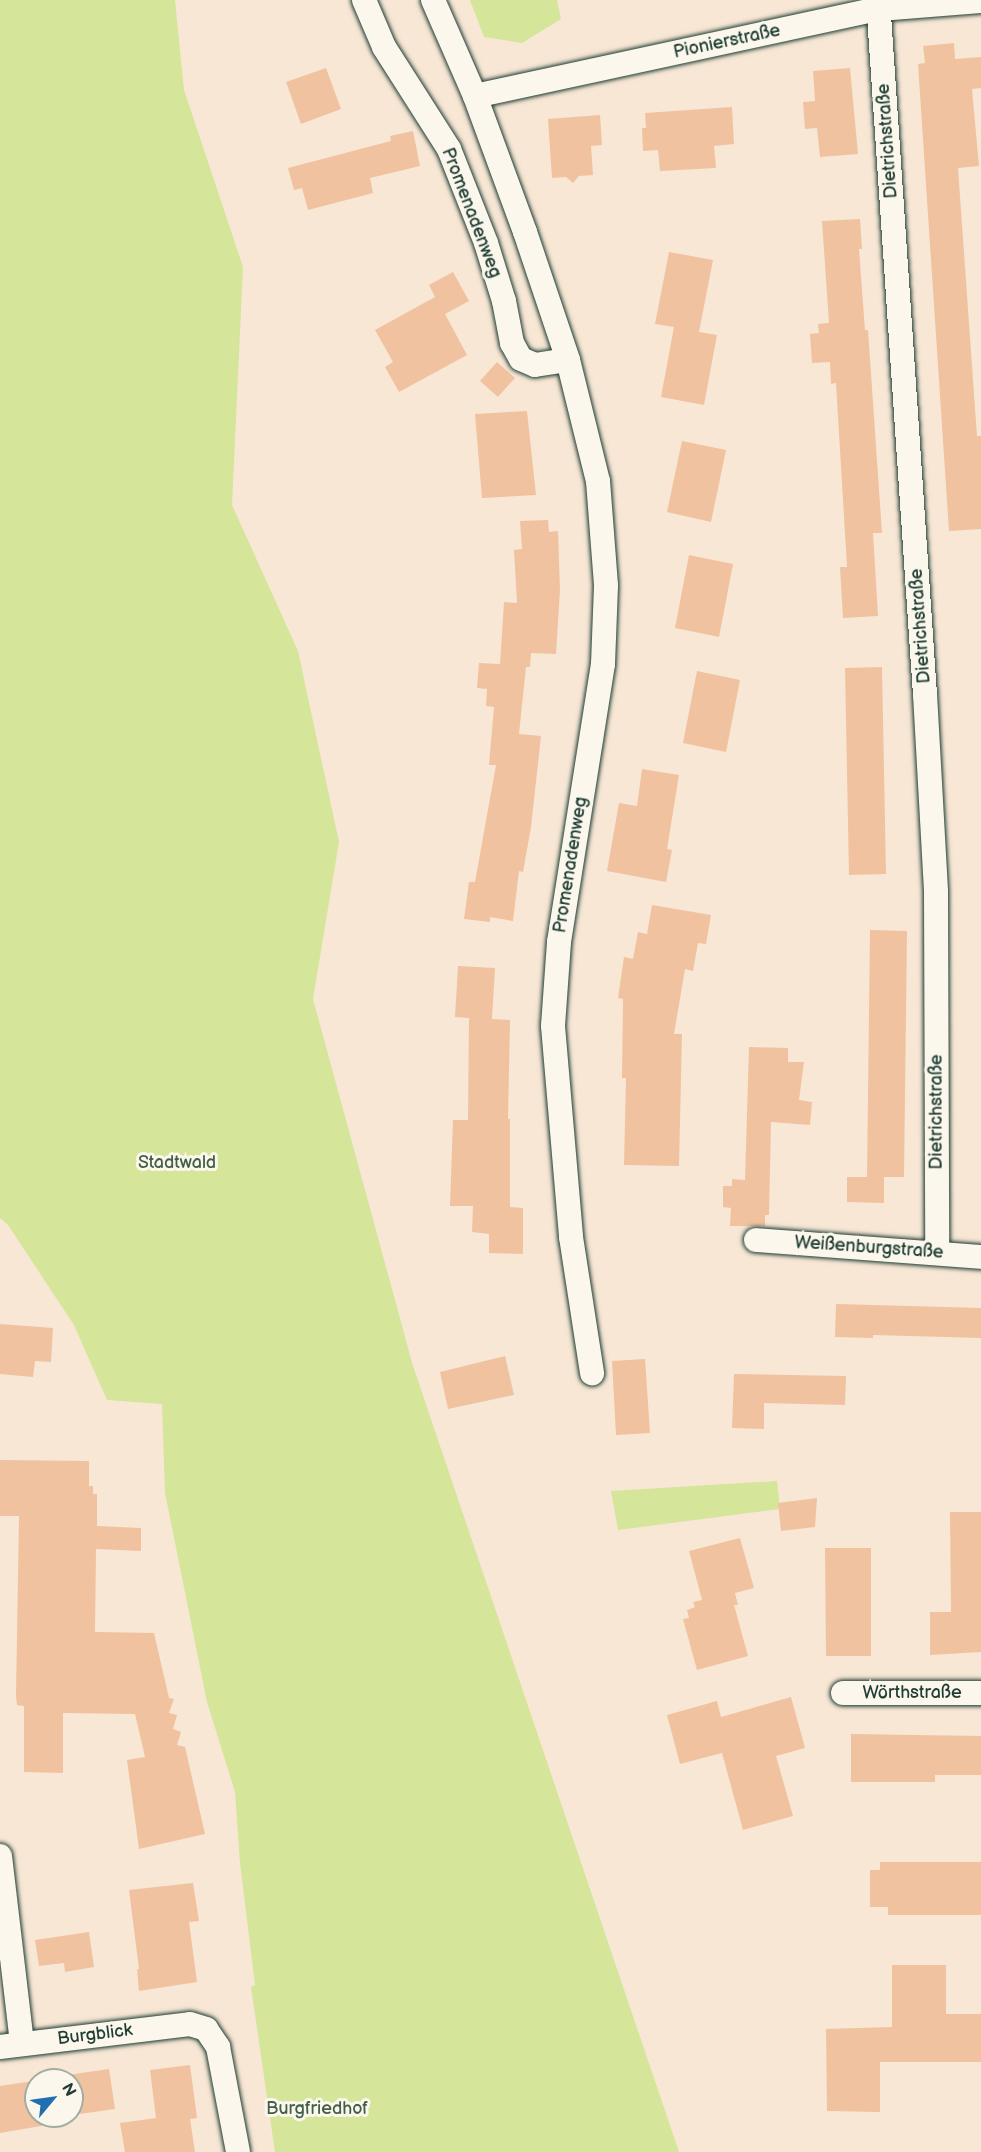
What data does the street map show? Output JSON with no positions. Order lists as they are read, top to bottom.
{
  "streets": {
    "street": [
      "Pionierstraße",
      "Dietrichstraße",
      "Promenadenweg",
      "Weißenburgstraße",
      "Wörthstraße",
      "Burgblick"
    ]
  },
  "crossings": [
    ["Pionierstraße", "Dietrichstraße"],
    ["Pionierstraße", "Promenadenweg"],
    ["Dietrichstraße", "Weißenburgstraße"]
  ],
  "parks": ["Stadtwald", "Burgfriedhof"],
  "north": "top right"
}
